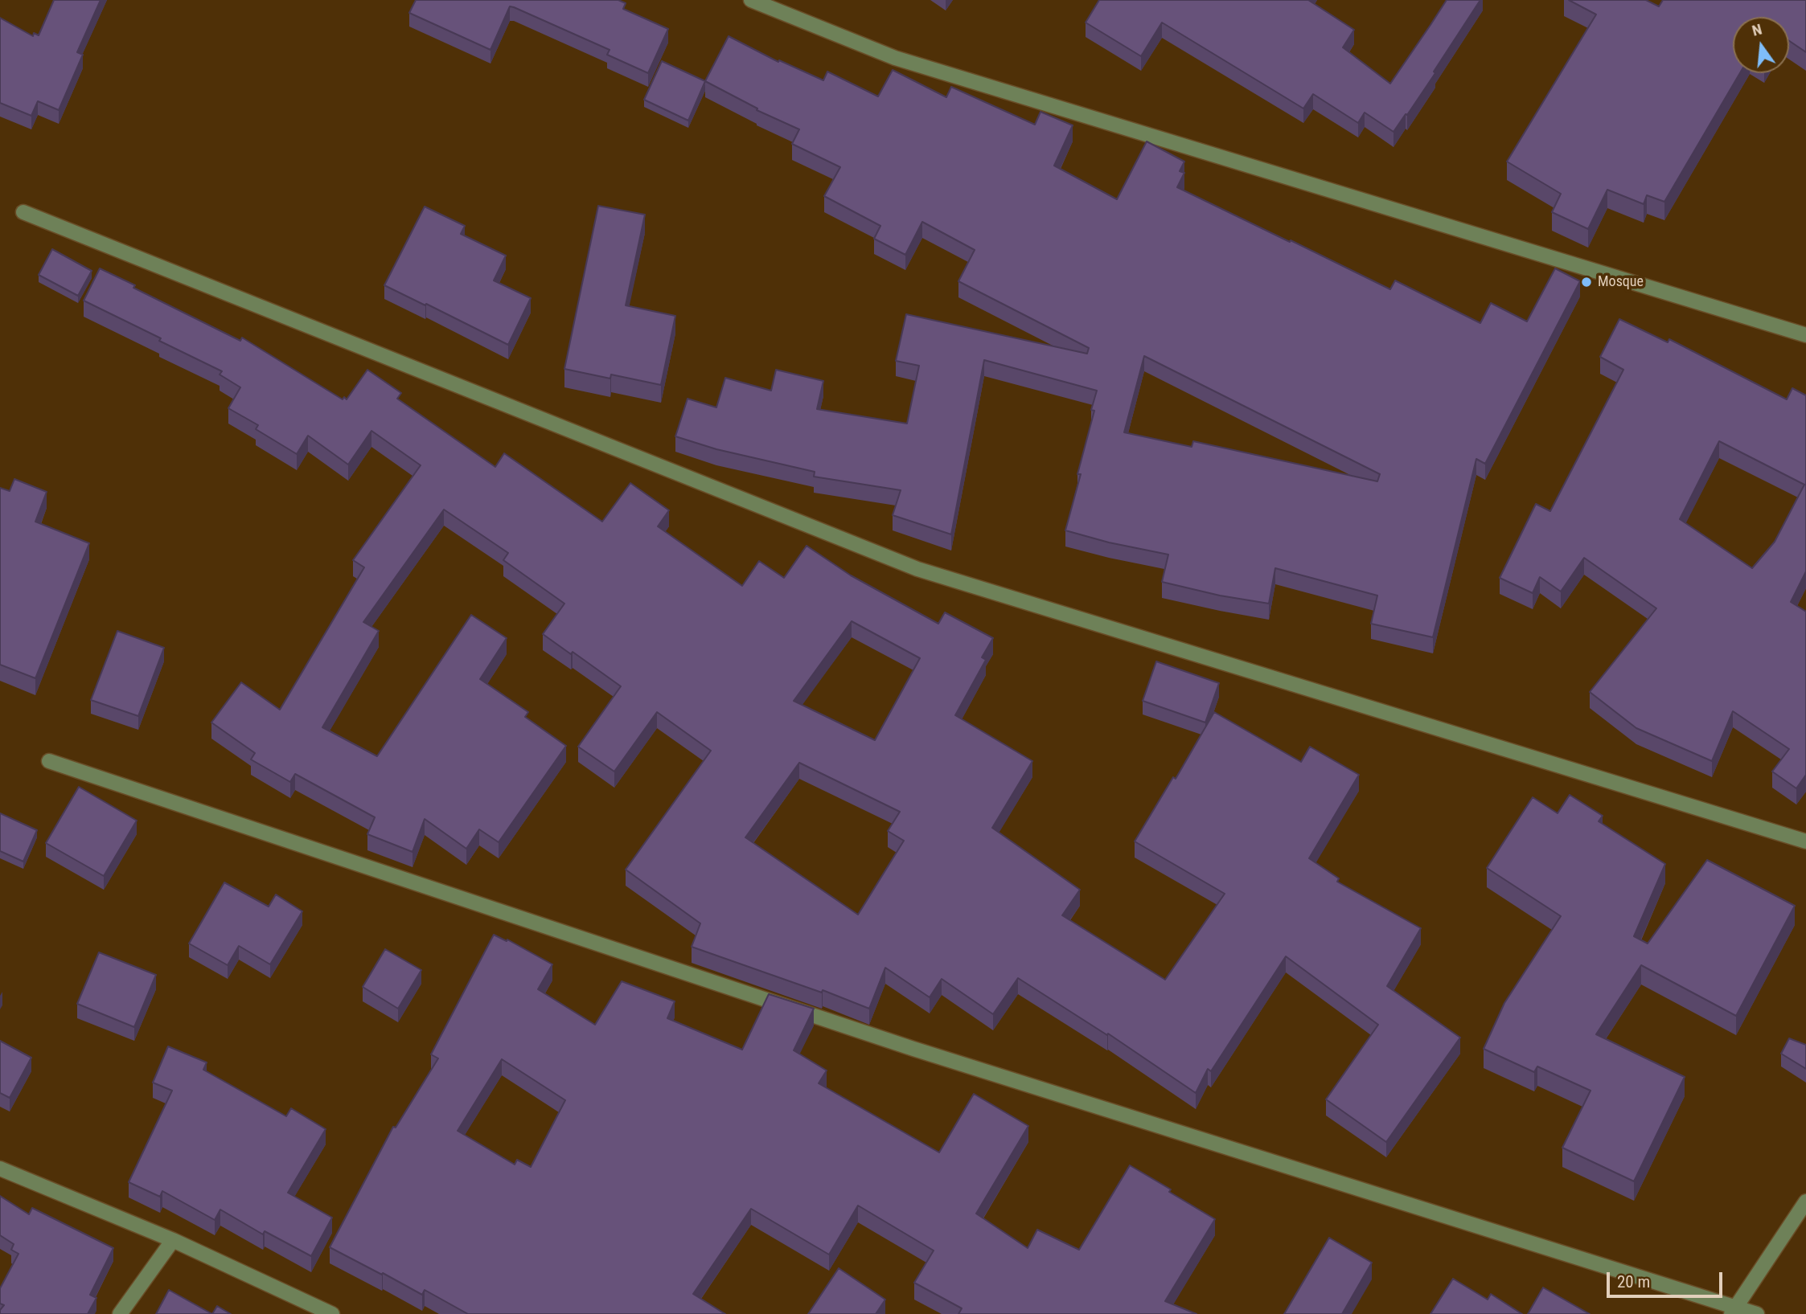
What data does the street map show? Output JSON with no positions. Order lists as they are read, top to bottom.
{
  "places": ["Mosque"],
  "scale_bar": "20 m",
  "north": "top"
}
